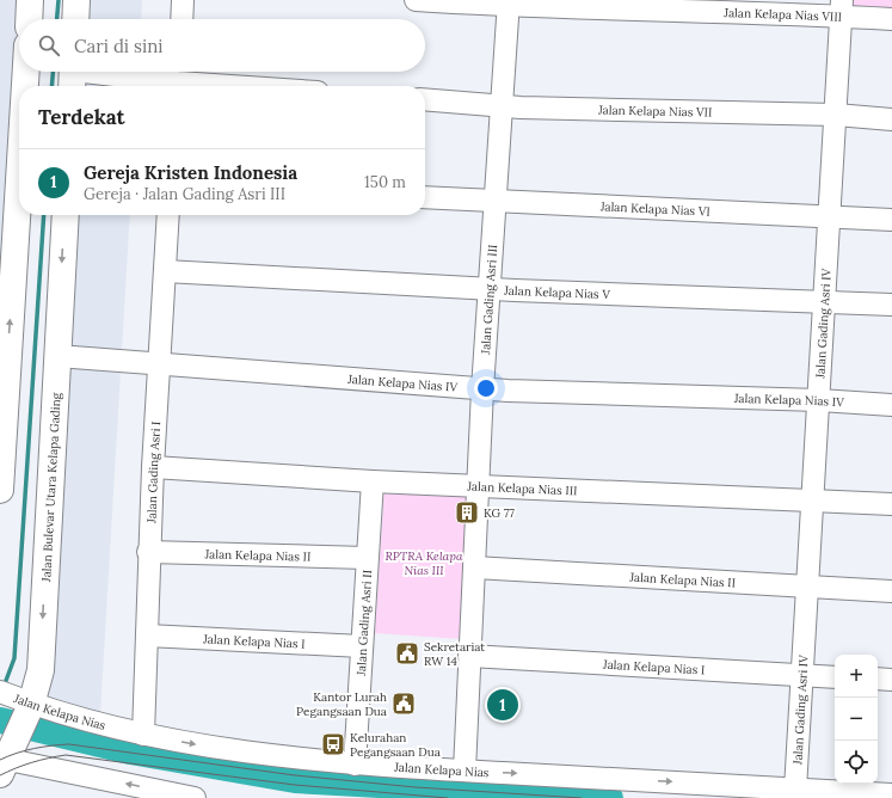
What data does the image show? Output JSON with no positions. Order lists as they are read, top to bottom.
{
  "streets": {
    "main road": ["Jalan Bulevar Utara Kelapa Gading"],
    "street": [
      "Jalan Kelapa Nias VIII",
      "Jalan Kelapa Nias VII",
      "Jalan Kelapa Nias VI",
      "Jalan Kelapa Nias V",
      "Jalan Gading Asri III",
      "Jalan Gading Asri IV",
      "Jalan Kelapa Nias IV",
      "Jalan Gading Asri I",
      "Jalan Kelapa Nias III",
      "Jalan Kelapa Nias II",
      "Jalan Gading Asri II",
      "Jalan Kelapa Nias I",
      "Jalan Kelapa Nias"
    ]
  },
  "crossings": [
    ["Jalan Kelapa Nias VIII", "Jalan Gading Asri III"],
    ["Jalan Kelapa Nias VIII", "Jalan Gading Asri IV"],
    ["Jalan Kelapa Nias VII", "Jalan Gading Asri III"],
    ["Jalan Kelapa Nias VII", "Jalan Gading Asri IV"],
    ["Jalan Kelapa Nias VI", "Jalan Gading Asri III"],
    ["Jalan Kelapa Nias VI", "Jalan Gading Asri IV"],
    ["Jalan Kelapa Nias V", "Jalan Gading Asri III"],
    ["Jalan Kelapa Nias V", "Jalan Gading Asri IV"],
    ["Jalan Kelapa Nias V", "Jalan Gading Asri I"],
    ["Jalan Gading Asri III", "Jalan Kelapa Nias IV"],
    ["Jalan Gading Asri III", "Jalan Kelapa Nias III"],
    ["Jalan Gading Asri III", "Jalan Kelapa Nias II"],
    ["Jalan Gading Asri III", "Jalan Kelapa Nias I"],
    ["Jalan Gading Asri III", "Jalan Kelapa Nias"],
    ["Jalan Gading Asri IV", "Jalan Kelapa Nias IV"],
    ["Jalan Gading Asri IV", "Jalan Kelapa Nias III"],
    ["Jalan Gading Asri IV", "Jalan Kelapa Nias II"],
    ["Jalan Gading Asri IV", "Jalan Kelapa Nias I"],
    ["Jalan Gading Asri IV", "Jalan Kelapa Nias"],
    ["Jalan Kelapa Nias IV", "Jalan Gading Asri I"],
    ["Jalan Kelapa Nias IV", "Jalan Bulevar Utara Kelapa Gading"],
    ["Jalan Gading Asri I", "Jalan Kelapa Nias III"],
    ["Jalan Gading Asri I", "Jalan Kelapa Nias II"],
    ["Jalan Gading Asri I", "Jalan Kelapa Nias I"],
    ["Jalan Gading Asri I", "Jalan Kelapa Nias"],
    ["Jalan Bulevar Utara Kelapa Gading", "Jalan Kelapa Nias"],
    ["Jalan Kelapa Nias III", "Jalan Gading Asri II"],
    ["Jalan Kelapa Nias II", "Jalan Gading Asri II"],
    ["Jalan Gading Asri II", "Jalan Kelapa Nias I"],
    ["Jalan Gading Asri II", "Jalan Kelapa Nias"]
  ],
  "one_way": ["Jalan Kelapa Nias"],
  "parks": ["RPTRA Kelapa Nias III"],
  "places": {
    "building": ["KG 77"],
    "public building": ["Sekretariat RW 14", "Kantor Lurah Pegangsaan Dua"],
    "bus stop": ["Kelurahan Pegangsaan Dua"]
  },
  "page": {
    "search": "Cari di sini",
    "heading": "Terdekat",
    "list": [
      {
        "mark": "1",
        "name": "Gereja Kristen Indonesia",
        "note": "Gereja · Jalan Gading Asri III",
        "value": "150 m"
      }
    ],
    "map_buttons": ["+", "−"],
    "pins": "1"
  }
}
